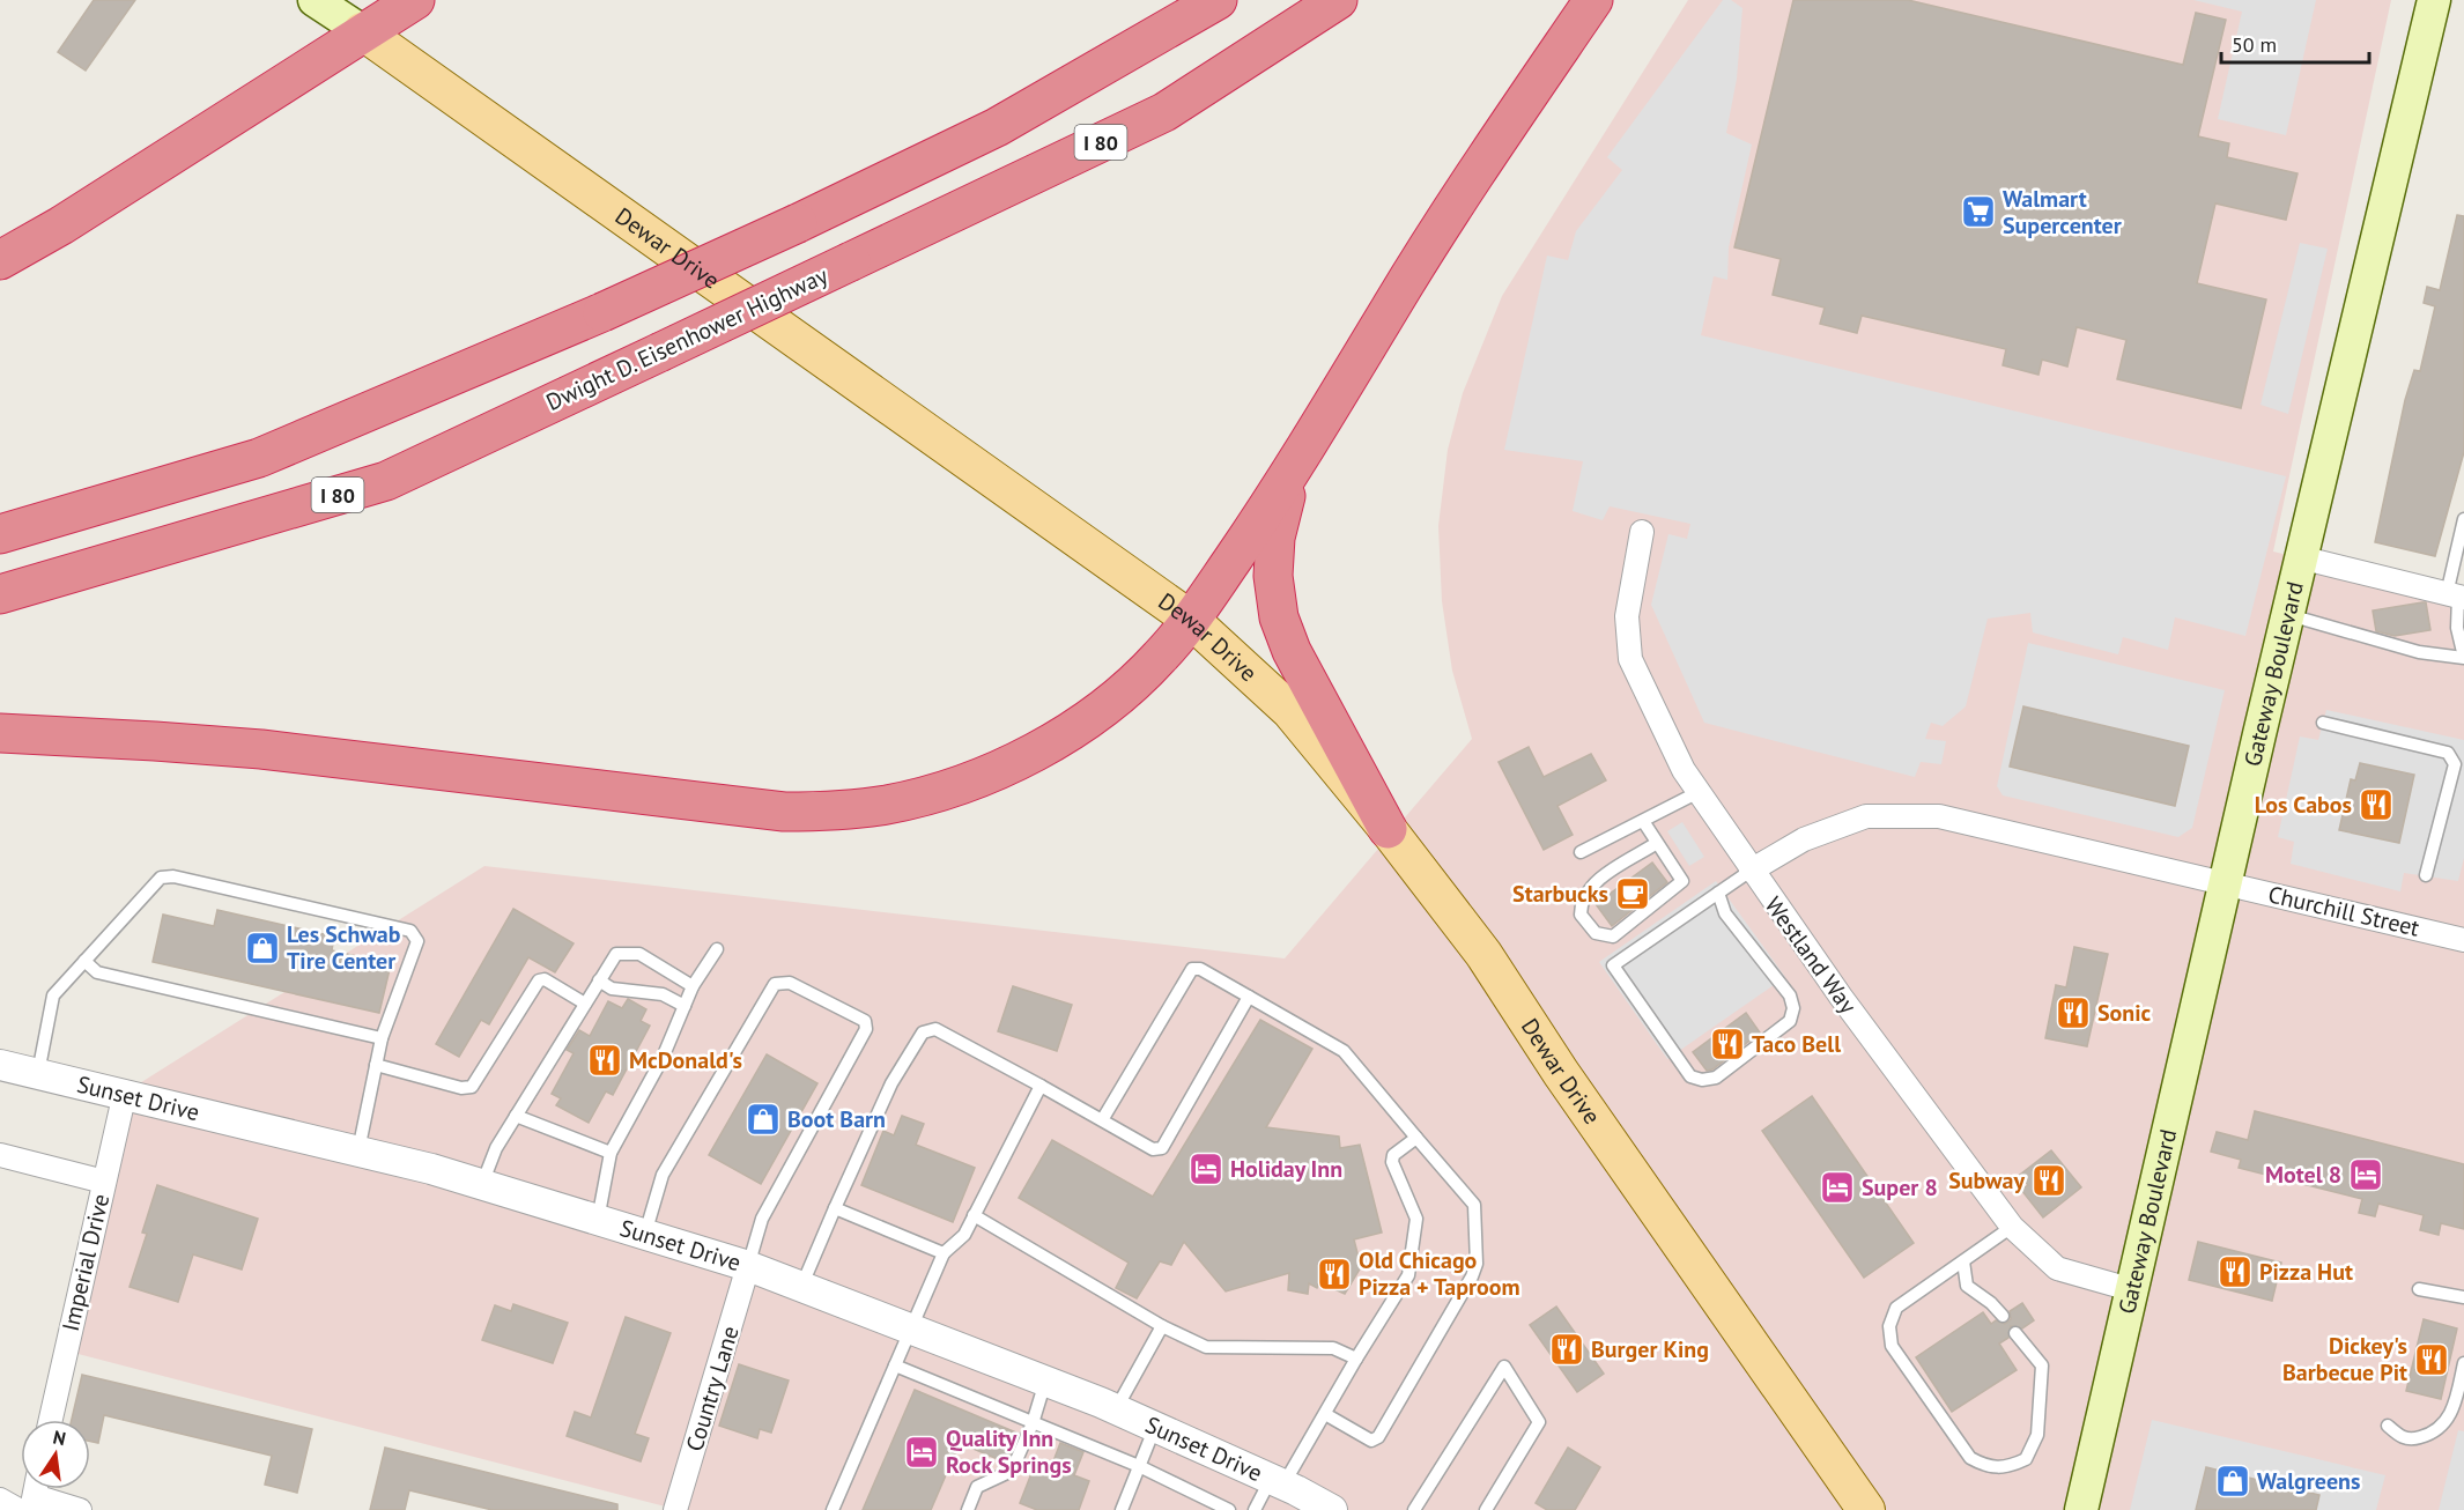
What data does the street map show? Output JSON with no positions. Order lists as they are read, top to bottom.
{
  "streets": {
    "highway": ["I 80", "Dwight D. Eisenhower Highway"],
    "main road": ["Dewar Drive", "Gateway Boulevard"],
    "street": [
      "Churchill Street",
      "Westland Way",
      "Sunset Drive",
      "Imperial Drive",
      "Country Lane"
    ]
  },
  "crossings": [
    ["Gateway Boulevard", "Churchill Street"],
    ["Gateway Boulevard", "Westland Way"],
    ["Churchill Street", "Westland Way"],
    ["Sunset Drive", "Imperial Drive"],
    ["Sunset Drive", "Country Lane"]
  ],
  "places": {
    "supermarket": ["Walmart Supercenter"],
    "restaurant": [
      "Los Cabos",
      "Sonic",
      "Taco Bell",
      "McDonald's",
      "Subway",
      "Pizza Hut",
      "Old Chicago Pizza + Taproom",
      "Burger King",
      "Dickey's Barbecue Pit"
    ],
    "cafe": ["Starbucks"],
    "shop": ["Les Schwab Tire Center", "Boot Barn", "Walgreens"],
    "hotel": [
      "Holiday Inn",
      "Motel 8",
      "Super 8",
      "Quality Inn Rock Springs"
    ]
  },
  "scale_bar": "50 m",
  "north": "top"
}
